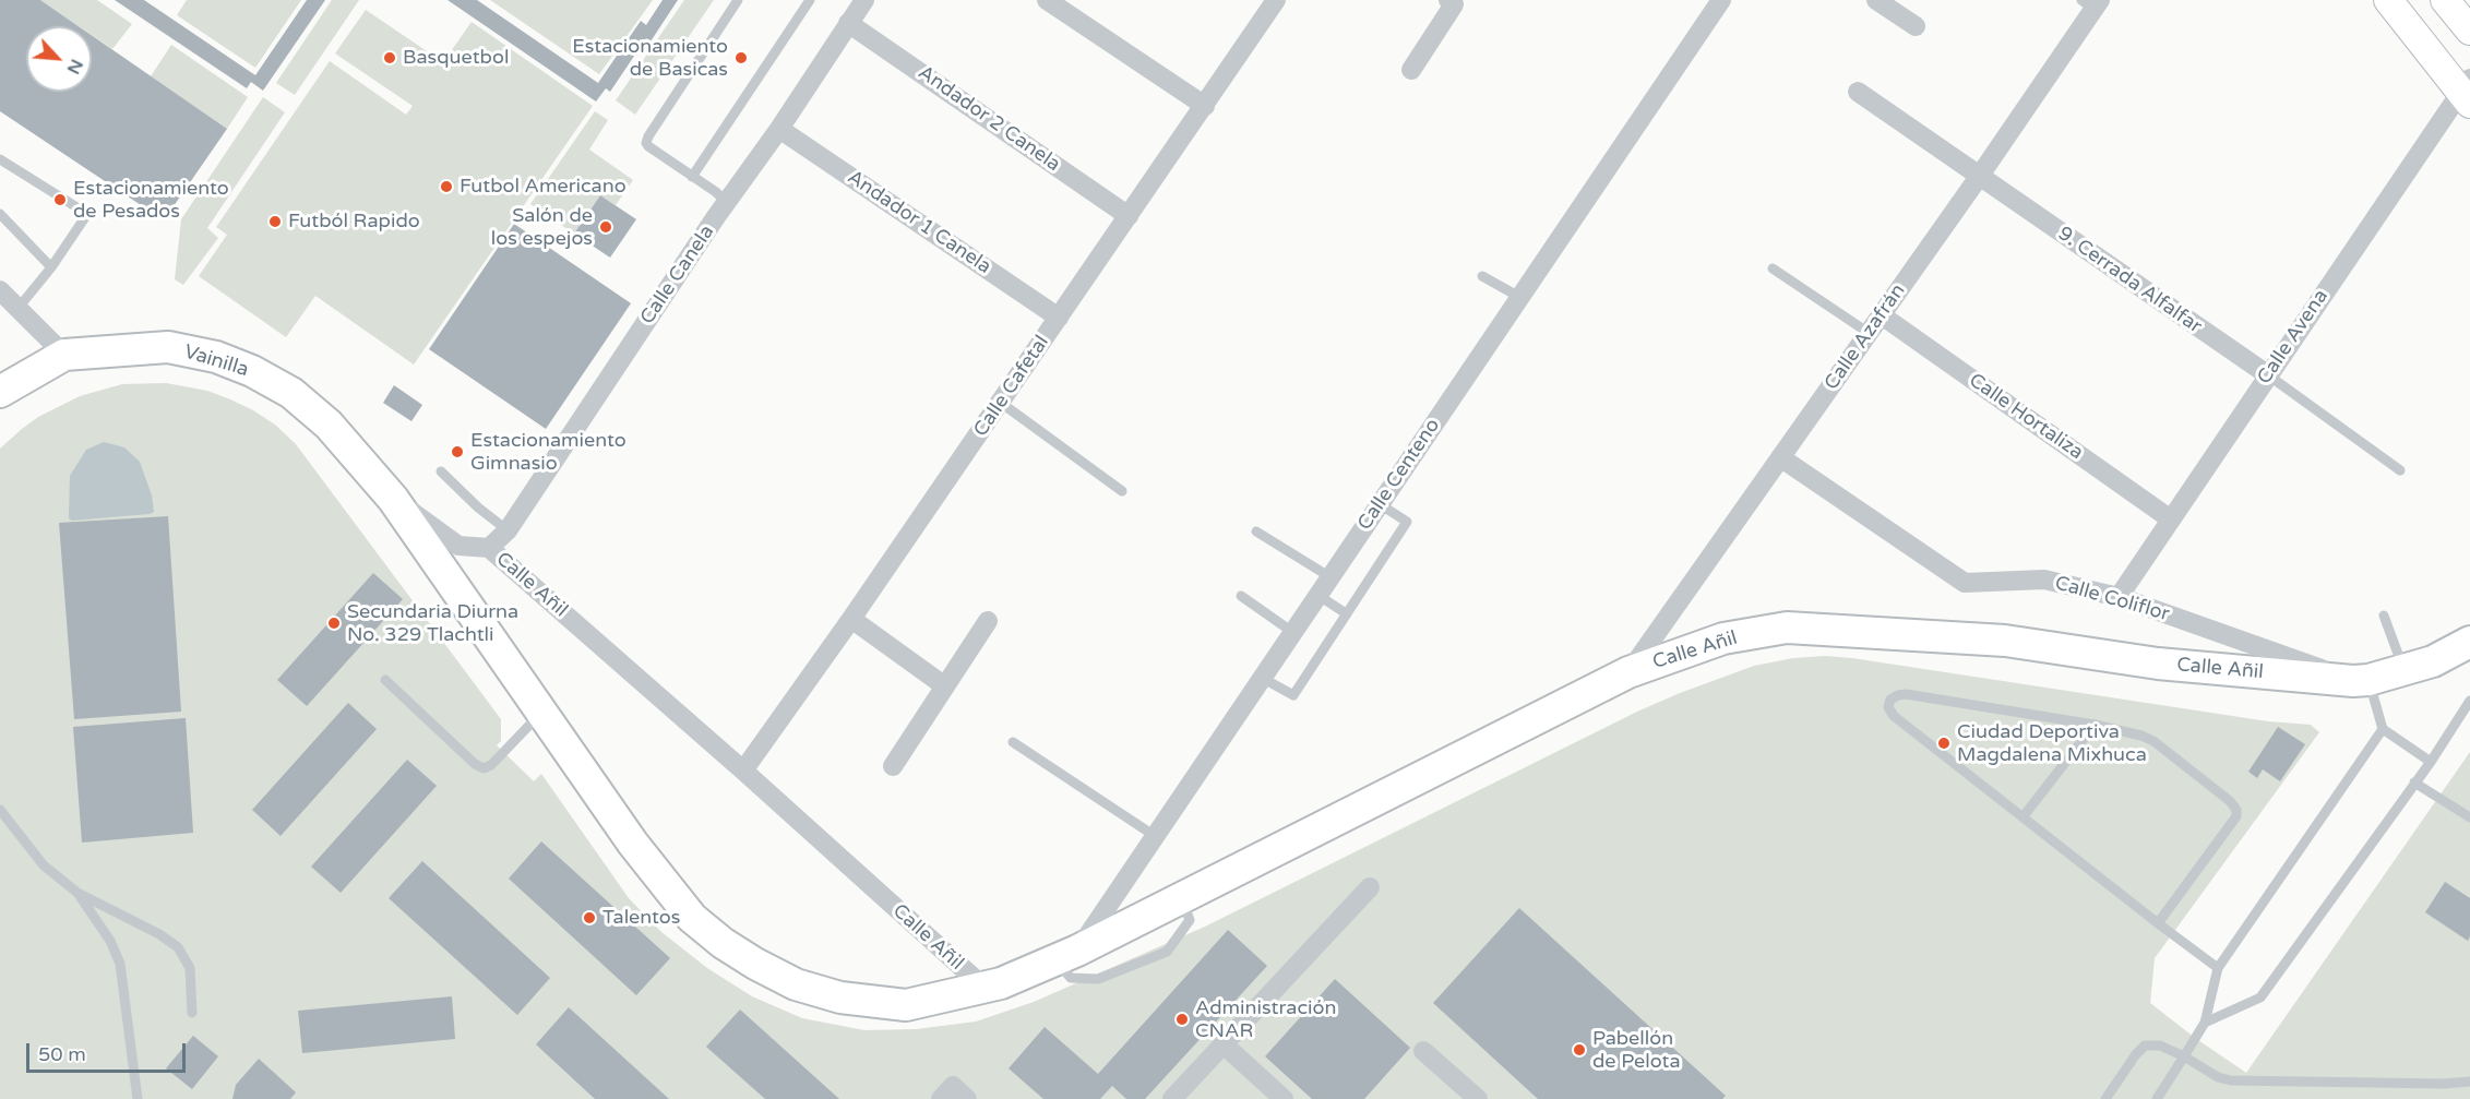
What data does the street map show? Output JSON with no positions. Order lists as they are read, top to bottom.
{
  "streets": {
    "main road": ["Vainilla", "Calle Añil"],
    "street": [
      "Andador 2 Canela",
      "Andador 1 Canela",
      "Calle Canela",
      "9. Cerrada Alfalfar",
      "Calle Azafrán",
      "Calle Avena",
      "Calle Cafetal",
      "Calle Hortaliza",
      "Calle Centeno",
      "Calle Coliflor"
    ]
  },
  "crossings": [
    ["Andador 2 Canela", "Calle Canela"],
    ["Andador 2 Canela", "Calle Cafetal"],
    ["Andador 1 Canela", "Calle Canela"],
    ["Andador 1 Canela", "Calle Cafetal"],
    ["Calle Canela", "Calle Añil"],
    ["9. Cerrada Alfalfar", "Calle Azafrán"],
    ["9. Cerrada Alfalfar", "Calle Avena"],
    ["Calle Azafrán", "Calle Hortaliza"],
    ["Calle Azafrán", "Calle Añil"],
    ["Calle Azafrán", "Calle Coliflor"],
    ["Calle Avena", "Calle Hortaliza"],
    ["Calle Avena", "Calle Coliflor"],
    ["Vainilla", "Calle Añil"],
    ["Calle Cafetal", "Calle Añil"],
    ["Calle Centeno", "Calle Añil"],
    ["Calle Añil", "Calle Coliflor"]
  ],
  "places": [
    "Basquetbol",
    "Estacionamiento de Basicas",
    "Futbol Americano",
    "Estacionamiento de Pesados",
    "Futból Rapido",
    "Salón de los espejos",
    "Estacionamiento Gimnasio",
    "Secundaria Diurna No. 329 Tlachtli",
    "Ciudad Deportiva Magdalena Mixhuca",
    "Talentos",
    "Administración CNAR",
    "Pabellón de Pelota"
  ],
  "scale_bar": "50 m",
  "north": "bottom right"
}
